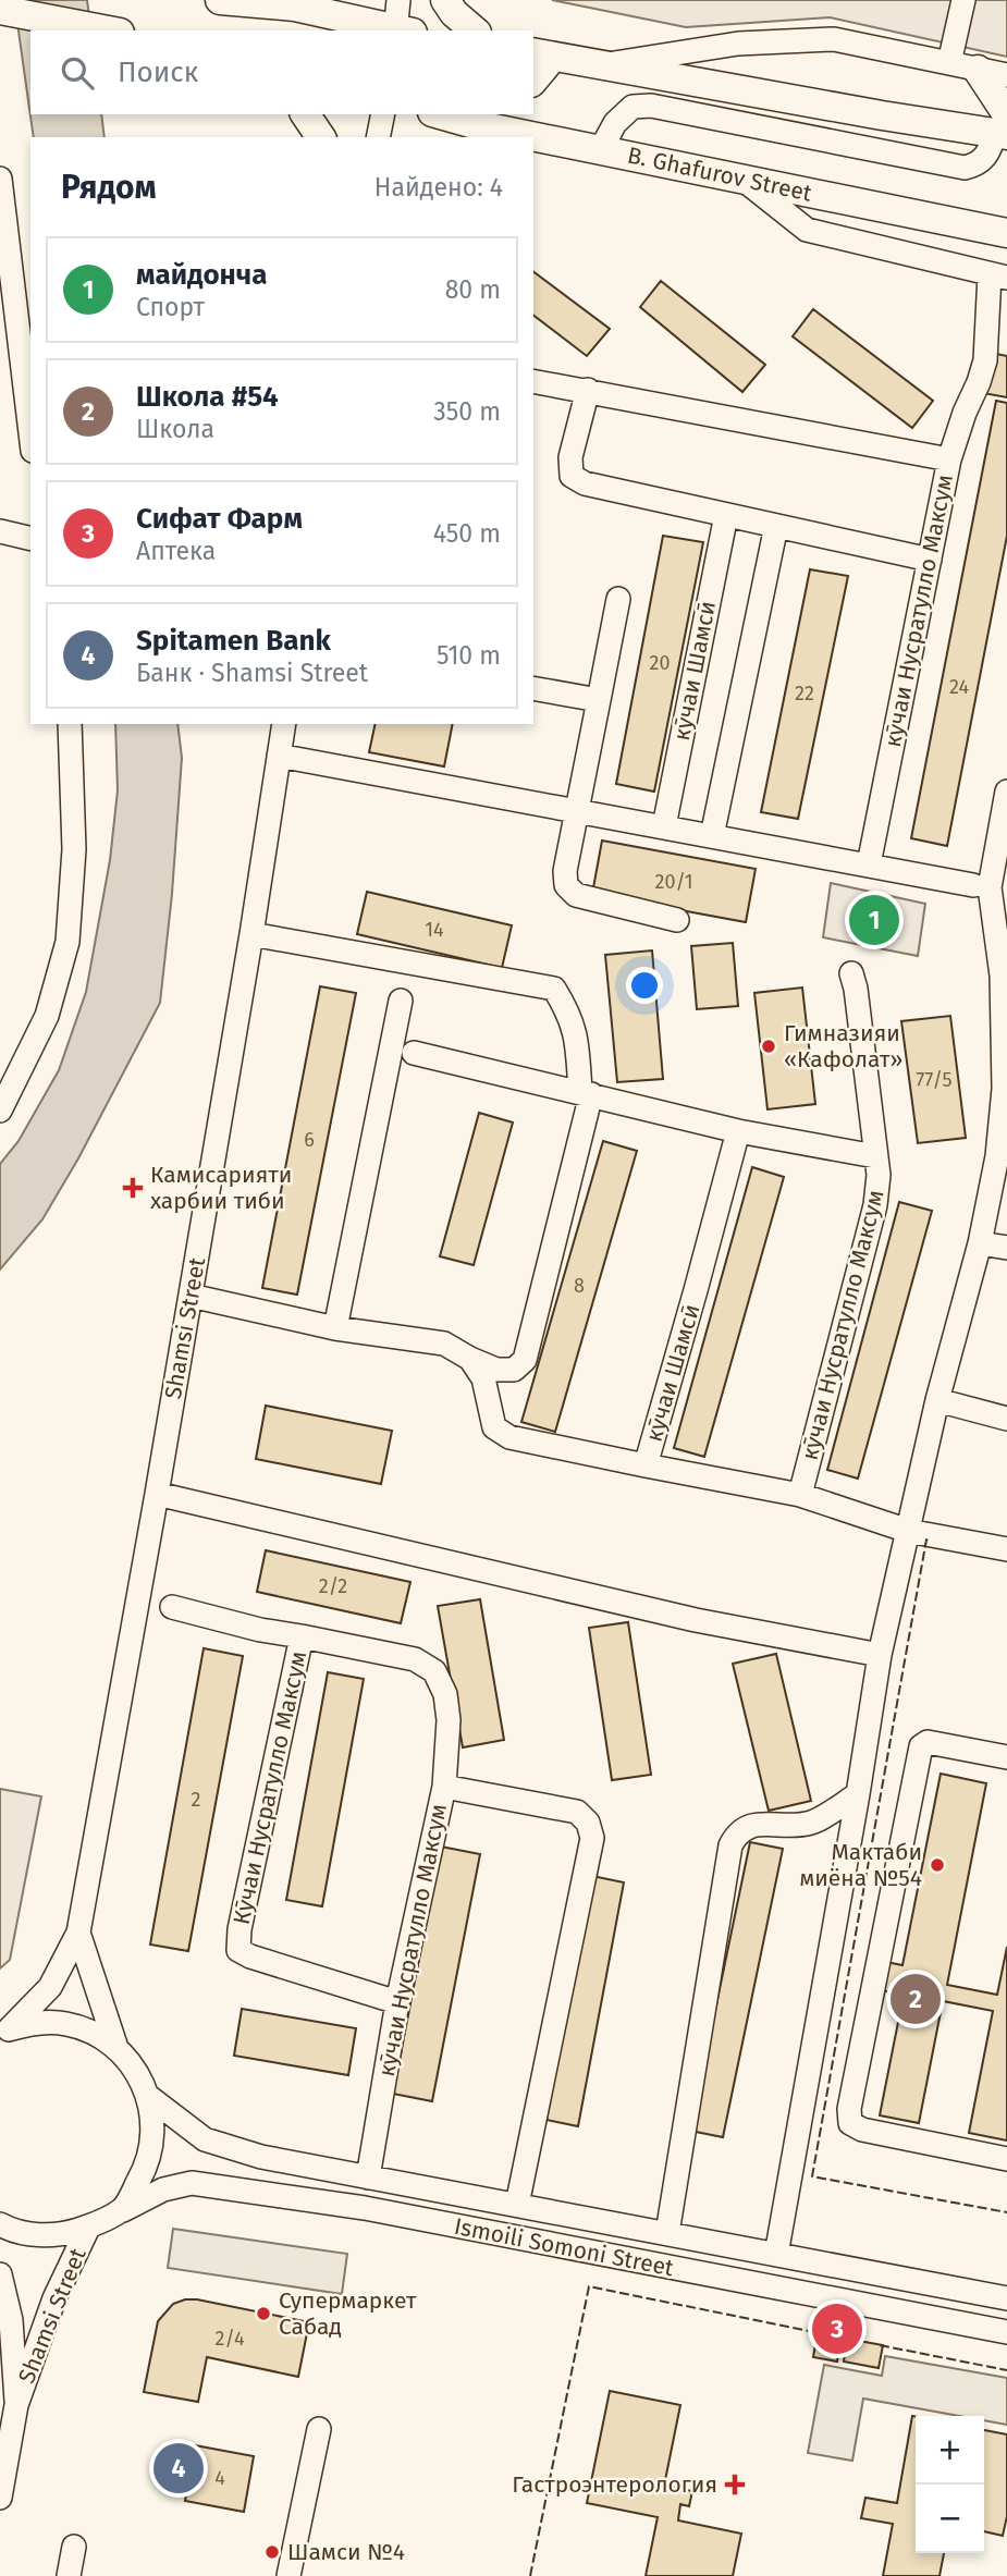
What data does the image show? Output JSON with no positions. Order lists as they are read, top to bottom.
{
  "streets": {
    "main road": ["B. Ghafurov Street"],
    "street": [
      "кӯчаи Нусратулло Максум",
      "кӯчаи Шамсӣ",
      "Shamsi Street",
      "Кӯчаи Нусратулло Максум",
      "Ismoili Somoni Street"
    ]
  },
  "crossings": [
    ["кӯчаи Нусратулло Максум", "Кӯчаи Нусратулло Максум"],
    ["кӯчаи Нусратулло Максум", "Ismoili Somoni Street"],
    ["Shamsi Street", "Ismoili Somoni Street"]
  ],
  "places": {
    "other": [
      "Гимназияи «Кафолат»",
      "Мактаби миёна №54",
      "Супермаркет Сабад",
      "Шамси №4"
    ],
    "health": ["Камисарияти харбии тиби", "Гастроэнтерология"]
  },
  "house_numbers": [
    "20",
    "24",
    "22",
    "20/1",
    "14",
    "77/5",
    "6",
    "8",
    "2/2",
    "2",
    "2/4",
    "4"
  ],
  "page": {
    "search": "Поиск",
    "heading": ["Рядом", "Найдено: 4"],
    "list": [
      {
        "mark": "1",
        "name": "майдонча",
        "note": "Спорт",
        "value": "80 m"
      },
      {
        "mark": "2",
        "name": "Школа #54",
        "note": "Школа",
        "value": "350 m"
      },
      {
        "mark": "3",
        "name": "Сифат Фарм",
        "note": "Аптека",
        "value": "450 m"
      },
      {
        "mark": "4",
        "name": "Spitamen Bank",
        "note": "Банк · Shamsi Street",
        "value": "510 m"
      }
    ],
    "pins": [
      "1",
      "2",
      "3",
      "4"
    ],
    "map_buttons": ["+", "−"]
  }
}
